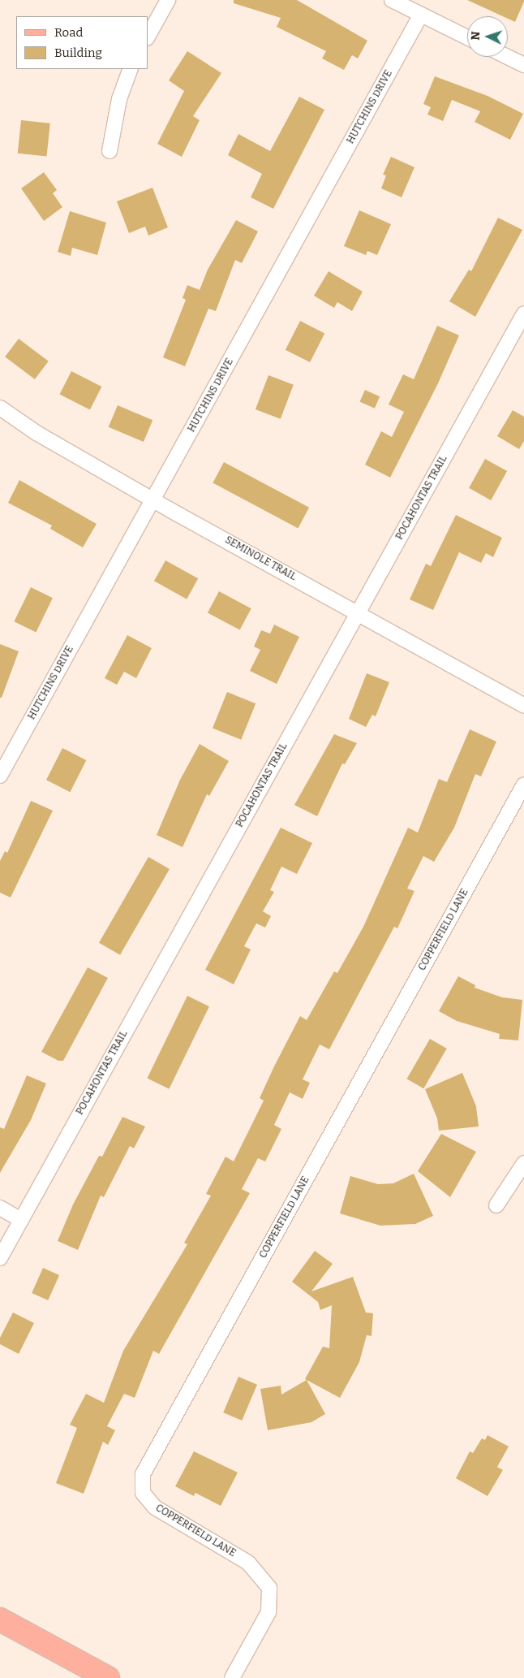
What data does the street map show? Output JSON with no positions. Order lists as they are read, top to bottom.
{
  "streets": {
    "street": [
      "HUTCHINS DRIVE",
      "POCAHONTAS TRAIL",
      "SEMINOLE TRAIL",
      "COPPERFIELD LANE"
    ]
  },
  "crossings": [
    ["HUTCHINS DRIVE", "SEMINOLE TRAIL"],
    ["POCAHONTAS TRAIL", "SEMINOLE TRAIL"]
  ],
  "legend": ["Road", "Building"],
  "north": "left"
}
